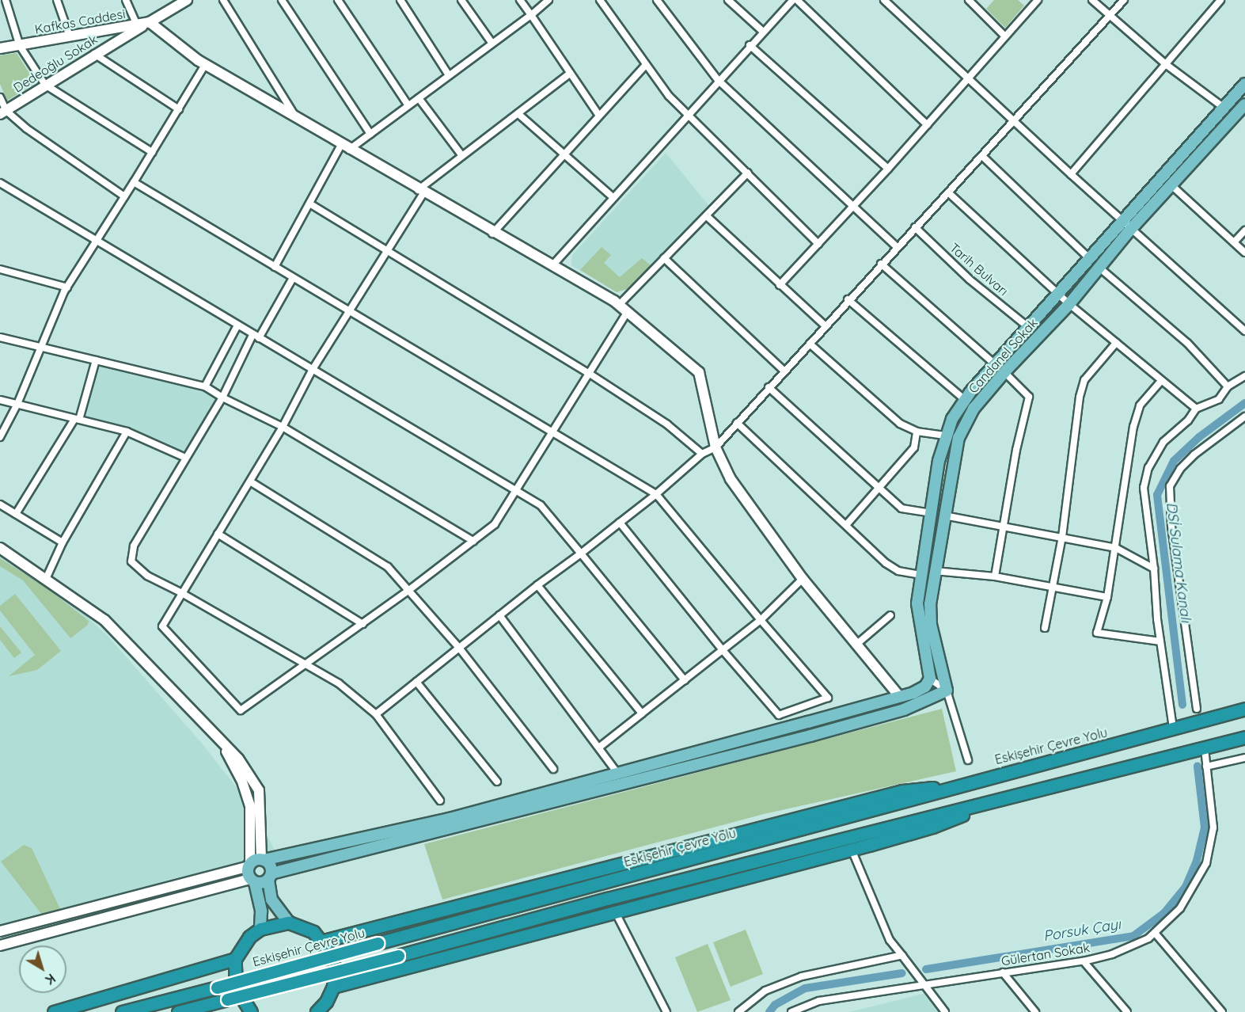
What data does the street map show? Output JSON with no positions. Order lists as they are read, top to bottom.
{
  "streets": {
    "highway": ["Eskişehir Çevre Yolu"],
    "main road": ["Candanel Sokak"],
    "street": [
      "Kafkas Caddesi",
      "Dedeoğlu Sokak",
      "Tarih Bulvarı",
      "Gülertan Sokak"
    ]
  },
  "crossings": [
    ["Kafkas Caddesi", "Dedeoğlu Sokak"]
  ],
  "water": ["DSİ Sulama Kanalı", "Porsuk Çayı"],
  "north": "bottom right"
}
